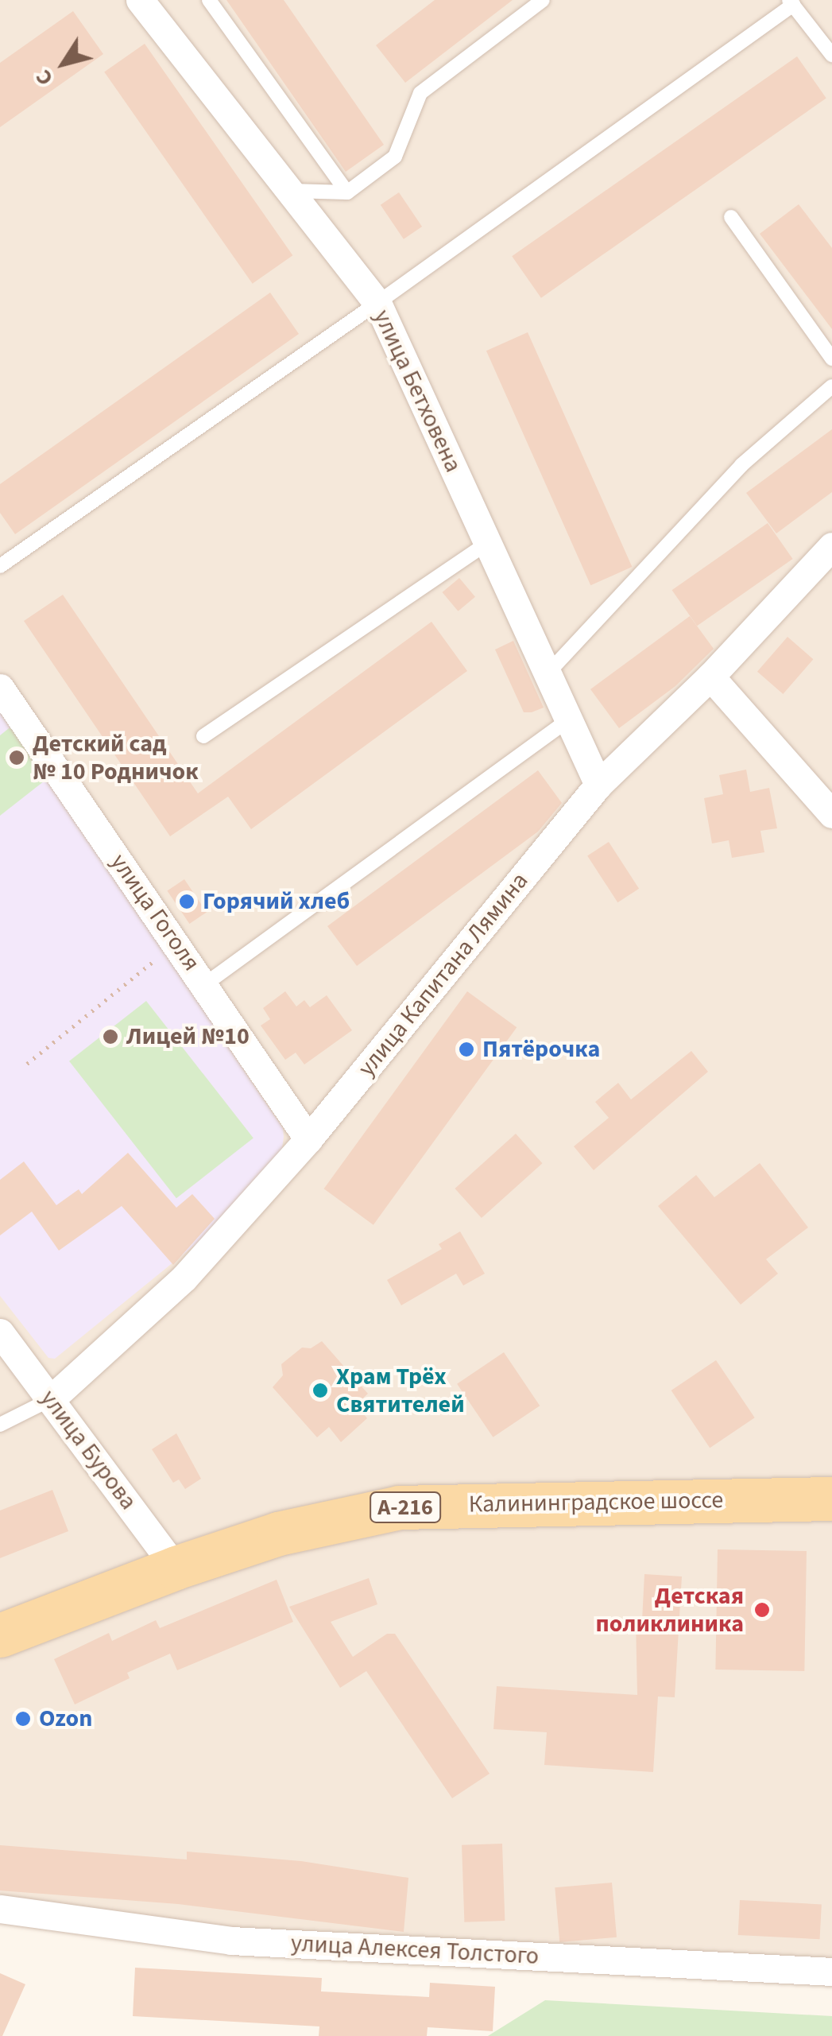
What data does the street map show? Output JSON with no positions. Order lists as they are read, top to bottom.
{
  "streets": {
    "main road": ["Калининградское шоссе", "А-216"],
    "street": [
      "улица Бетховена",
      "улица Гоголя",
      "улица Капитана Лямина",
      "улица Бурова",
      "улица Алексея Толстого"
    ]
  },
  "crossings": [
    ["улица Бетховена", "улица Капитана Лямина"],
    ["улица Гоголя", "улица Капитана Лямина"],
    ["улица Капитана Лямина", "улица Бурова"],
    ["улица Бурова", "Калининградское шоссе"]
  ],
  "places": [
    "Детский сад № 10 Родничок",
    "Горячий хлеб",
    "Лицей №10",
    "Пятёрочка",
    "Храм Трёх Святителей",
    "Детская поликлиника",
    "Ozon"
  ],
  "north": "bottom left"
}
